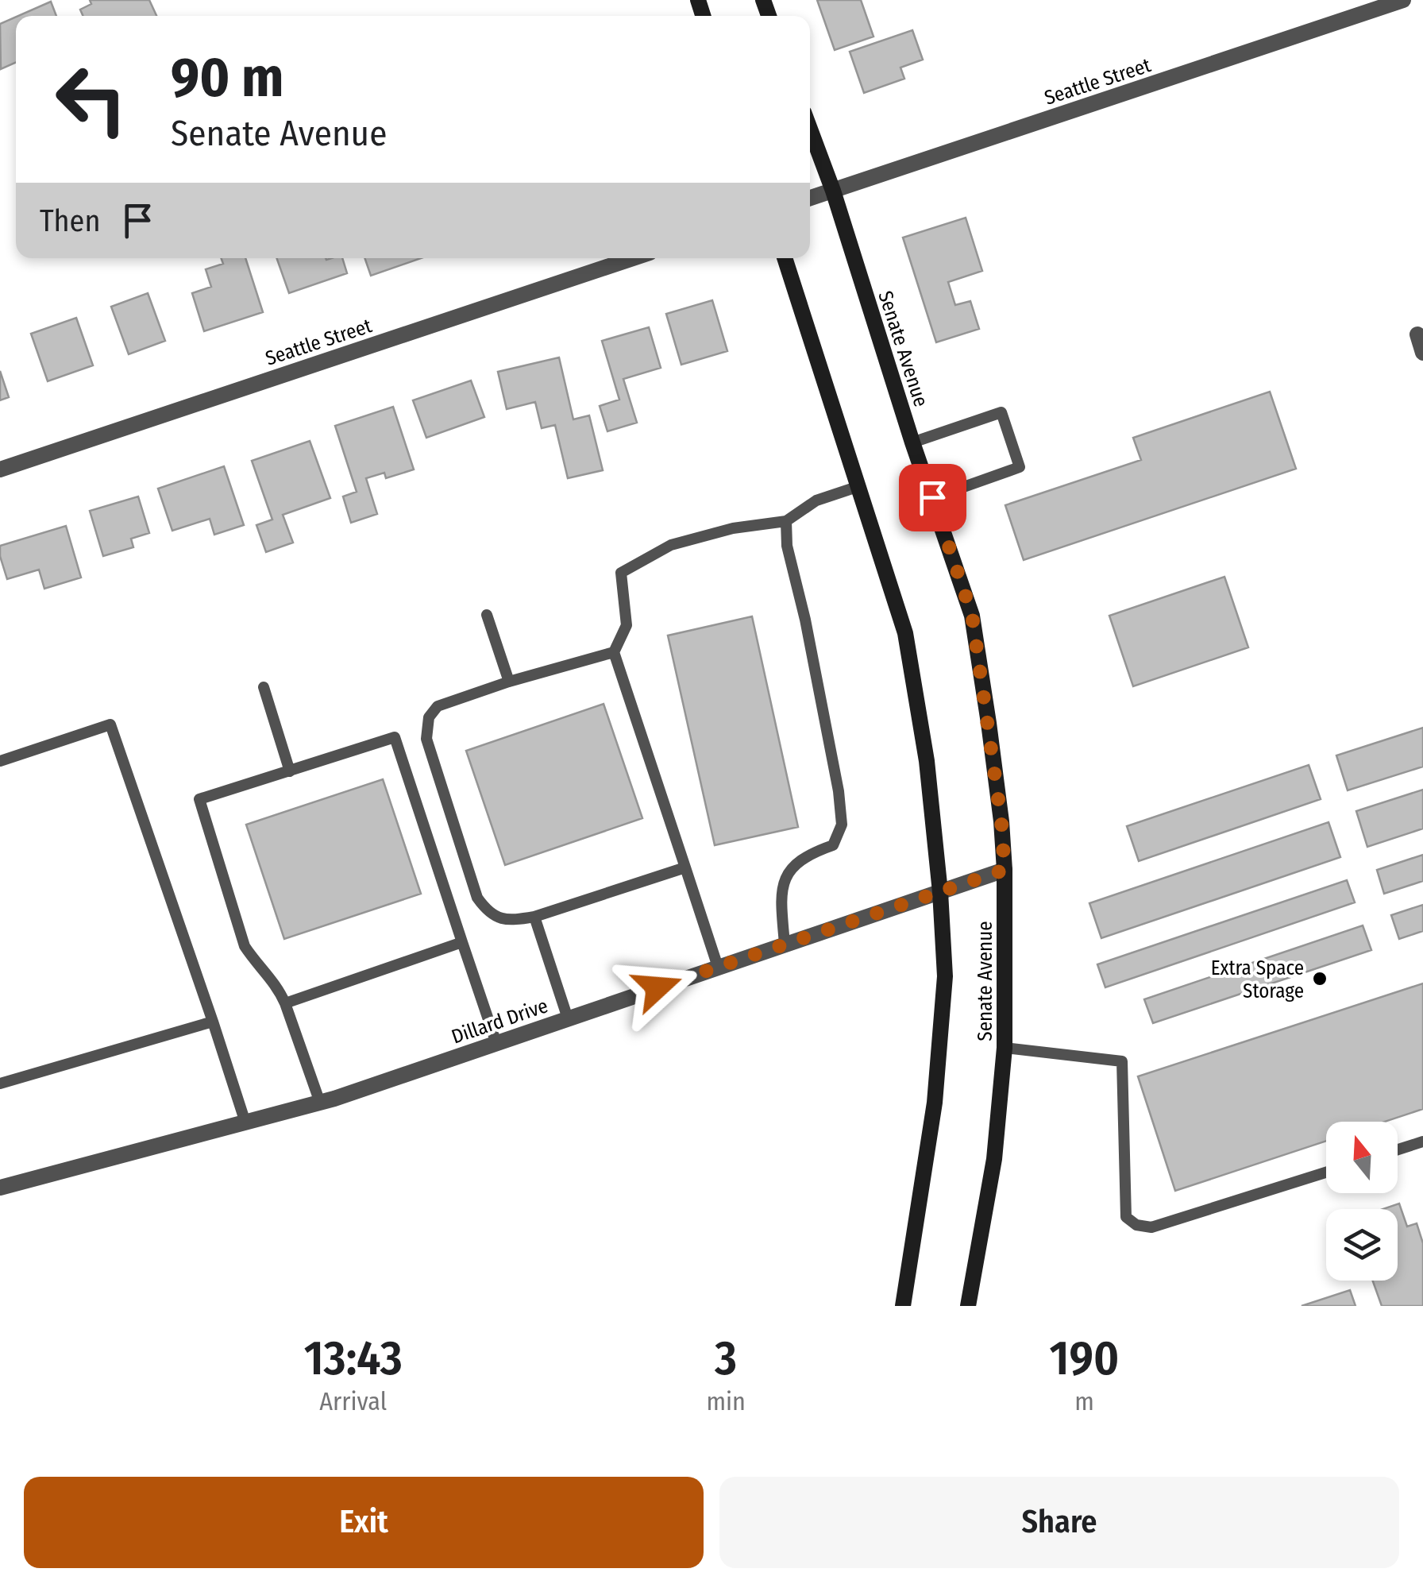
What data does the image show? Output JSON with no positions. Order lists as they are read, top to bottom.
{
  "streets": {
    "street": ["Seattle Street", "Senate Avenue", "Dillard Drive"]
  },
  "crossings": [
    ["Seattle Street", "Senate Avenue"],
    ["Senate Avenue", "Dillard Drive"]
  ],
  "places": ["Extra Space Storage"],
  "north": "top",
  "page": {
    "turn": ["90 m", "Senate Avenue"],
    "then": "Then",
    "eta": [
      "13:43",
      "Arrival",
      "3",
      "min",
      "190",
      "m"
    ],
    "buttons": ["Exit", "Share"]
  }
}
